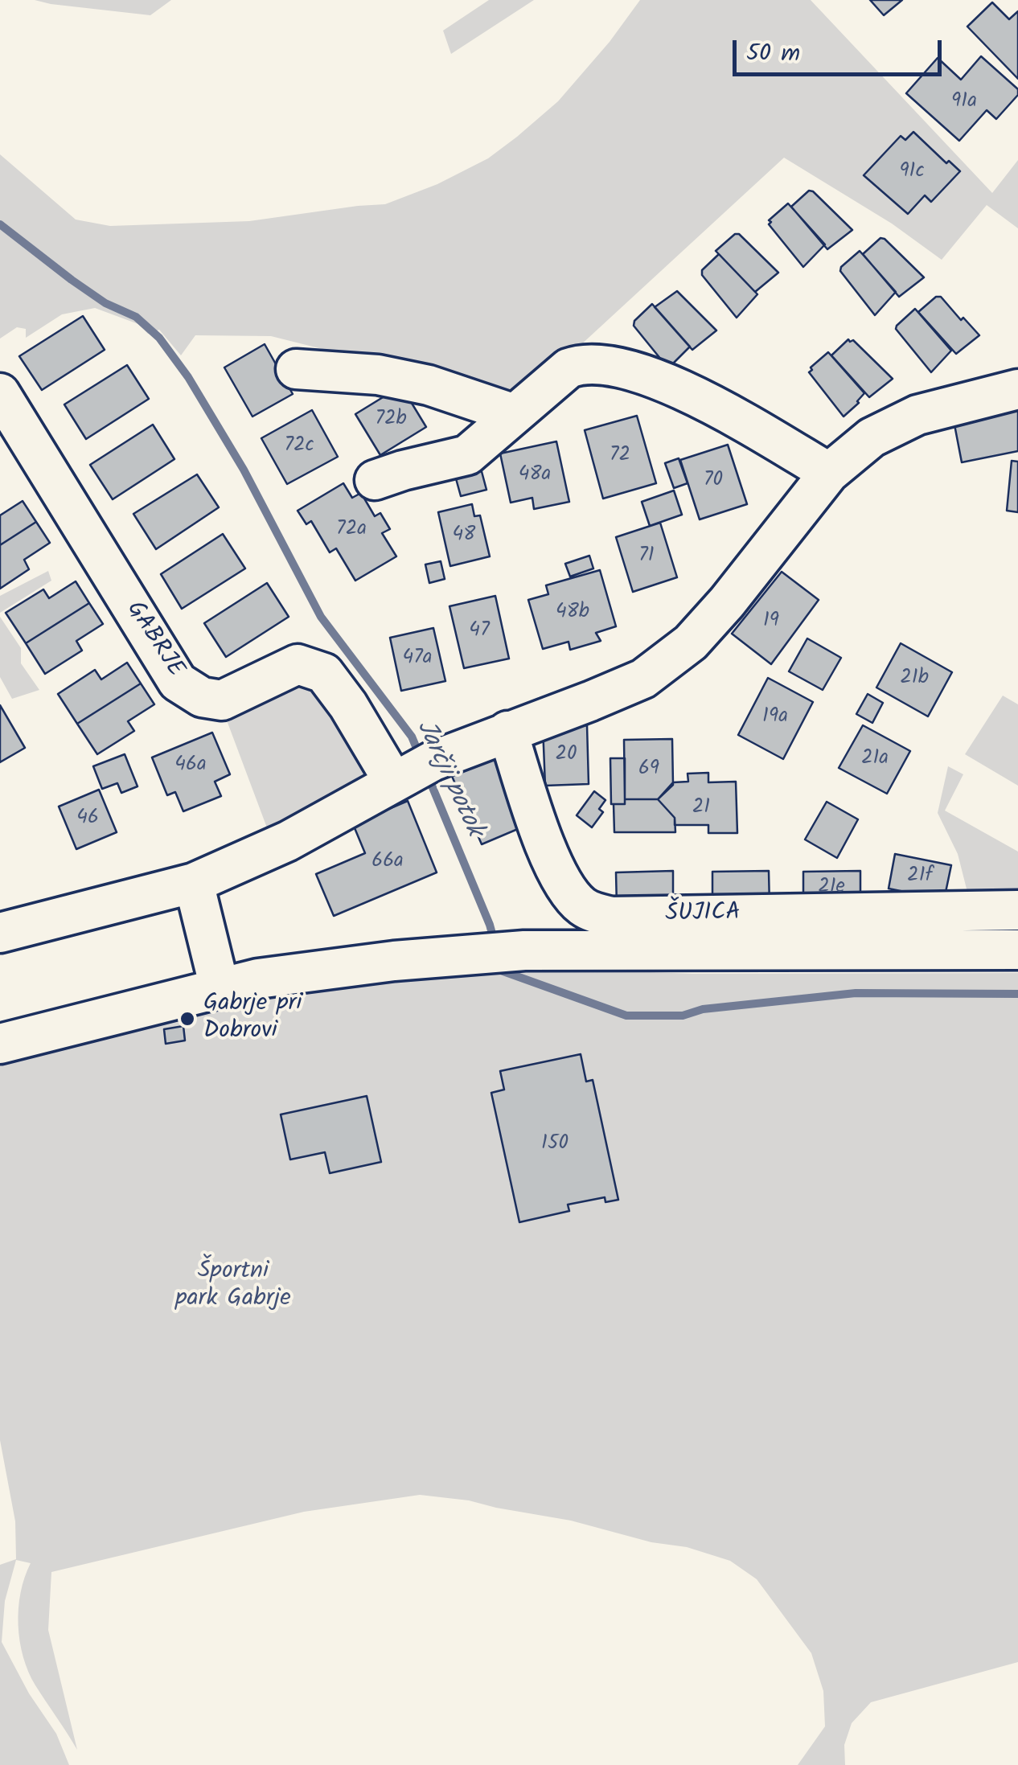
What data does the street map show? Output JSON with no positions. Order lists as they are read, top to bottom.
{
  "streets": {
    "street": ["GABRJE", "ŠUJICA"]
  },
  "water": ["Jarčji potok"],
  "parks": ["Športni park Gabrje"],
  "places": ["Gabrje pri Dobrovi"],
  "house_numbers": [
    "91a",
    "91c",
    "72b",
    "72c",
    "72",
    "48a",
    "70",
    "72a",
    "48",
    "71",
    "48b",
    "19",
    "47",
    "47a",
    "21b",
    "19a",
    "20",
    "21a",
    "46a",
    "69",
    "21",
    "46",
    "66a",
    "21f",
    "21e",
    "150"
  ],
  "scale_bar": "50 m"
}
